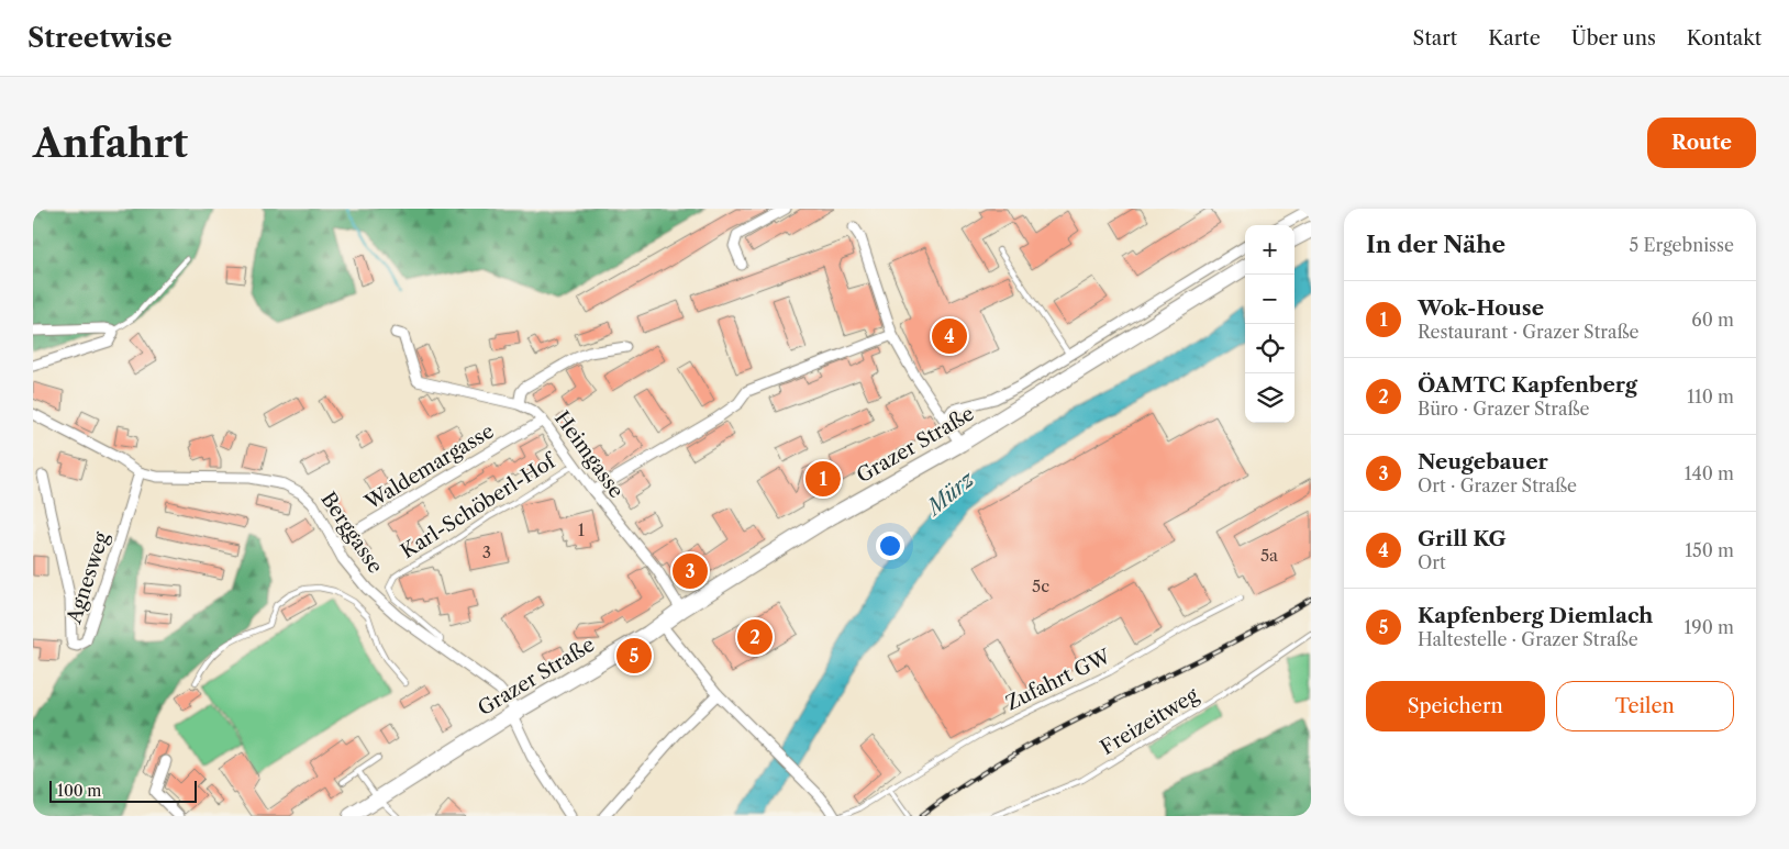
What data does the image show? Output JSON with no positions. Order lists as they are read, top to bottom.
{
  "streets": {
    "main road": ["Grazer Straße"],
    "street": [
      "Heimgasse",
      "Waldemargasse",
      "Berggasse",
      "Agnesweg"
    ],
    "lane": ["Karl-Schöberl-Hof", "Zufahrt GW", "Freizeitweg"]
  },
  "crossings": [
    ["Grazer Straße", "Heimgasse"],
    ["Grazer Straße", "Berggasse"],
    ["Heimgasse", "Waldemargasse"],
    ["Heimgasse", "Karl-Schöberl-Hof"],
    ["Waldemargasse", "Berggasse"],
    ["Karl-Schöberl-Hof", "Berggasse"],
    ["Berggasse", "Agnesweg"]
  ],
  "water": ["Mürz"],
  "house_numbers": [
    "1",
    "3",
    "5a",
    "5c"
  ],
  "scale_bar": "100 m",
  "page": {
    "header": "Streetwise",
    "nav": [
      "Start",
      "Karte",
      "Über uns",
      "Kontakt"
    ],
    "buttons": [
      "Route",
      ["Speichern", "Teilen"]
    ],
    "title": "Anfahrt",
    "heading": ["In der Nähe", "5 Ergebnisse"],
    "map_buttons": ["+", "−"],
    "list": [
      {
        "mark": "1",
        "name": "Wok-House",
        "note": "Restaurant · Grazer Straße",
        "value": "60 m"
      },
      {
        "mark": "2",
        "name": "ÖAMTC Kapfenberg",
        "note": "Büro · Grazer Straße",
        "value": "110 m"
      },
      {
        "mark": "3",
        "name": "Neugebauer",
        "note": "Ort · Grazer Straße",
        "value": "140 m"
      },
      {
        "mark": "4",
        "name": "Grill KG",
        "note": "Ort",
        "value": "150 m"
      },
      {
        "mark": "5",
        "name": "Kapfenberg Diemlach",
        "note": "Haltestelle · Grazer Straße",
        "value": "190 m"
      }
    ],
    "pins": [
      "4",
      "1",
      "3",
      "2",
      "5"
    ],
    "scale": "100 m"
  }
}
